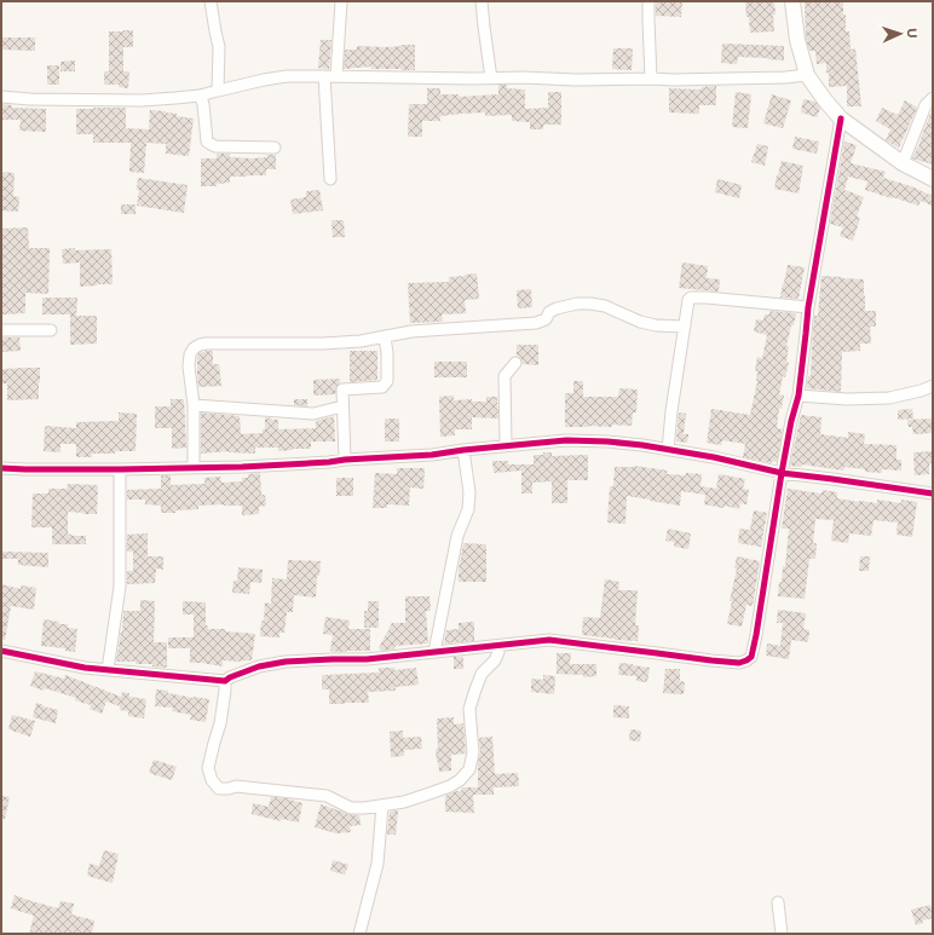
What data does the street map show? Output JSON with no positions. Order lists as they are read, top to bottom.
{
  "north": "right"
}
